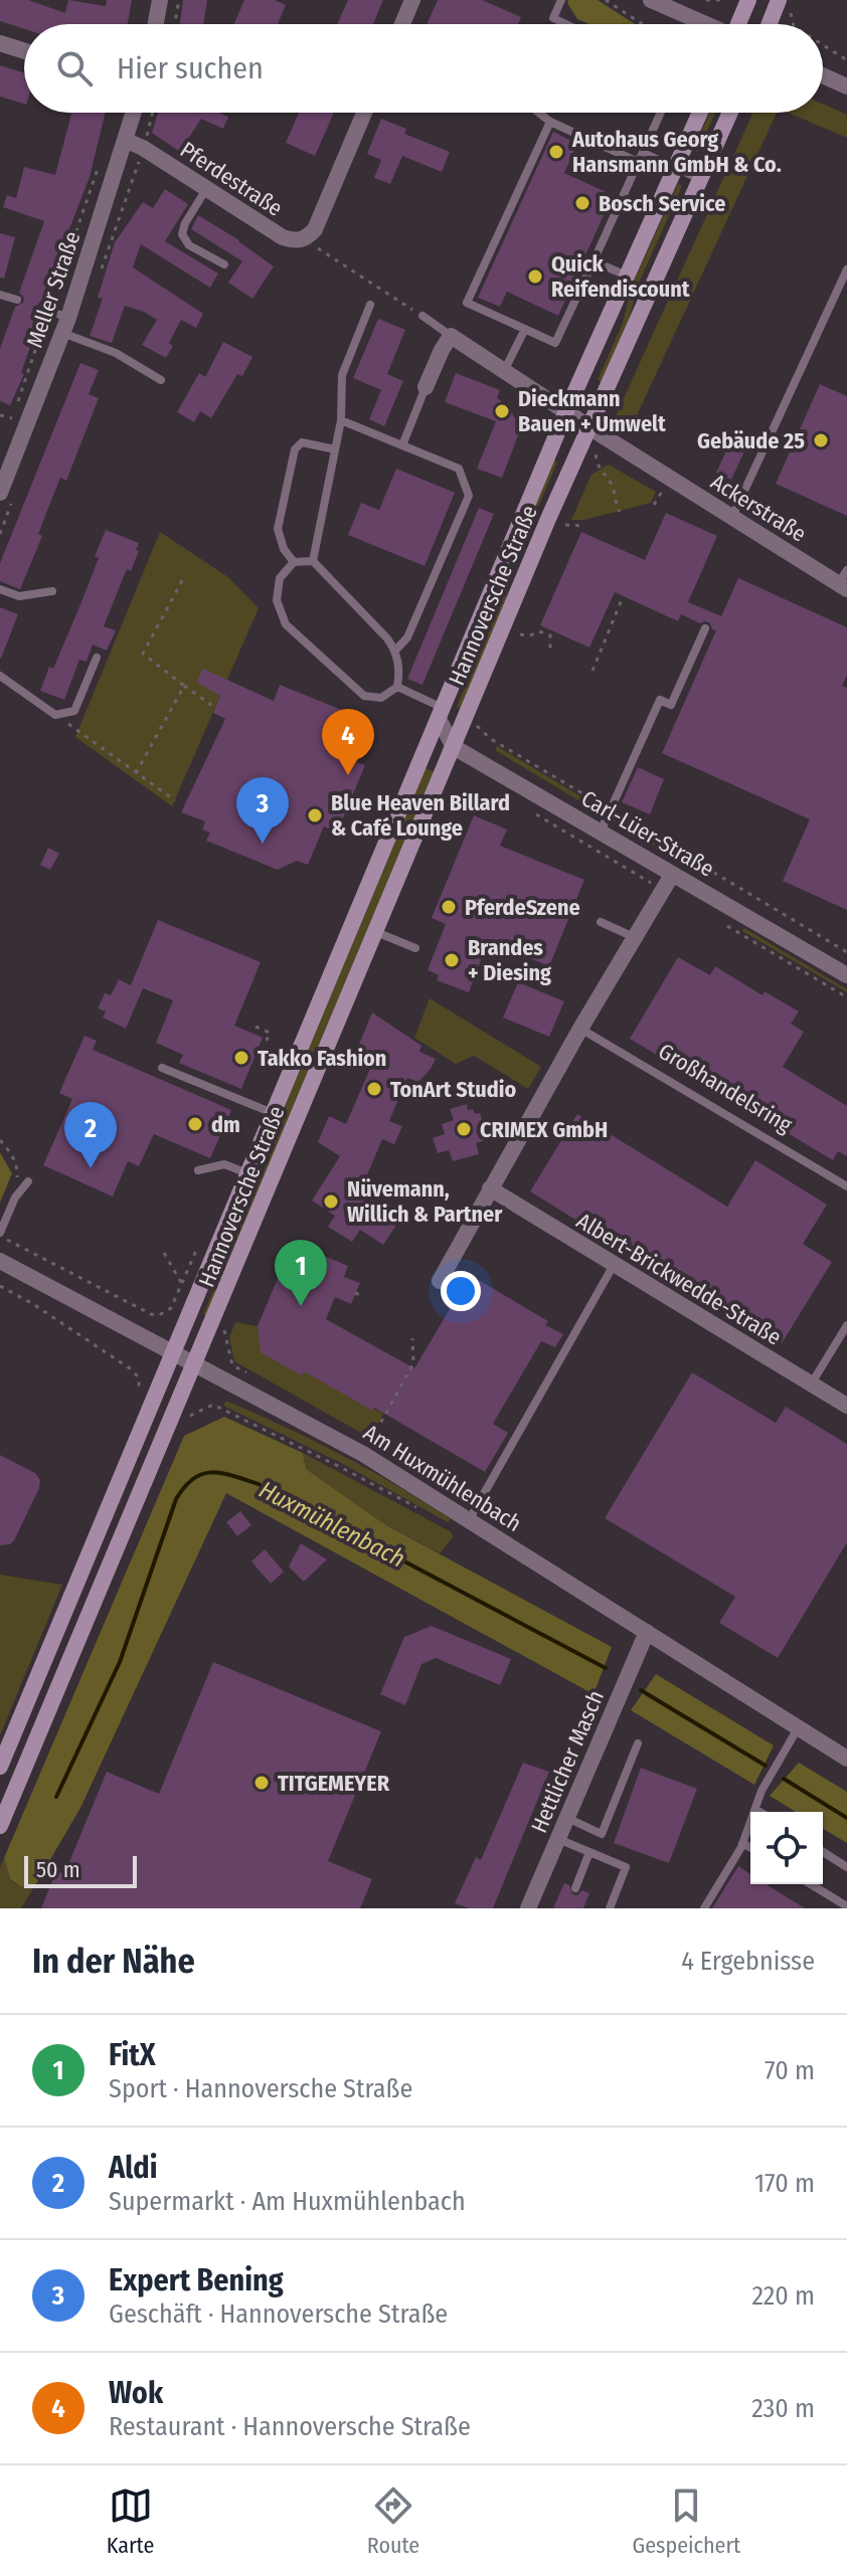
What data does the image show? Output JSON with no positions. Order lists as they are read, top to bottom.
{
  "streets": {
    "main road": ["Hannoversche Straße"],
    "street": [
      "Pferdestraße",
      "Meller Straße",
      "Ackerstraße",
      "Carl-Lüer-Straße",
      "Albert-Brickwedde-Straße",
      "Am Huxmühlenbach",
      "Hettlicher Masch"
    ],
    "lane": ["Großhandelsring"]
  },
  "crossings": [
    ["Pferdestraße", "Meller Straße"],
    ["Ackerstraße", "Hannoversche Straße"],
    ["Hannoversche Straße", "Carl-Lüer-Straße"],
    ["Hannoversche Straße", "Am Huxmühlenbach"],
    ["Am Huxmühlenbach", "Hettlicher Masch"]
  ],
  "water": ["Huxmühlenbach"],
  "places": [
    "Autohaus Georg Hansmann GmbH & Co.",
    "Bosch Service",
    "Quick Reifendiscount",
    "Dieckmann Bauen + Umwelt",
    "Gebäude 25",
    "Blue Heaven Billard & Café Lounge",
    "PferdeSzene",
    "Brandes + Diesing",
    "Takko Fashion",
    "TonArt Studio",
    "dm",
    "CRIMEX GmbH",
    "Nüvemann, Willich & Partner",
    "TITGEMEYER"
  ],
  "scale_bar": "50 m",
  "page": {
    "search": "Hier suchen",
    "pins": [
      "4",
      "3",
      "2",
      "1"
    ],
    "scale": "50 m",
    "heading": ["In der Nähe", "4 Ergebnisse"],
    "list": [
      {
        "mark": "1",
        "name": "FitX",
        "note": "Sport · Hannoversche Straße",
        "value": "70 m"
      },
      {
        "mark": "2",
        "name": "Aldi",
        "note": "Supermarkt · Am Huxmühlenbach",
        "value": "170 m"
      },
      {
        "mark": "3",
        "name": "Expert Bening",
        "note": "Geschäft · Hannoversche Straße",
        "value": "220 m"
      },
      {
        "mark": "4",
        "name": "Wok",
        "note": "Restaurant · Hannoversche Straße",
        "value": "230 m"
      }
    ],
    "nav": ["Karte", "Route", "Gespeichert"]
  }
}
